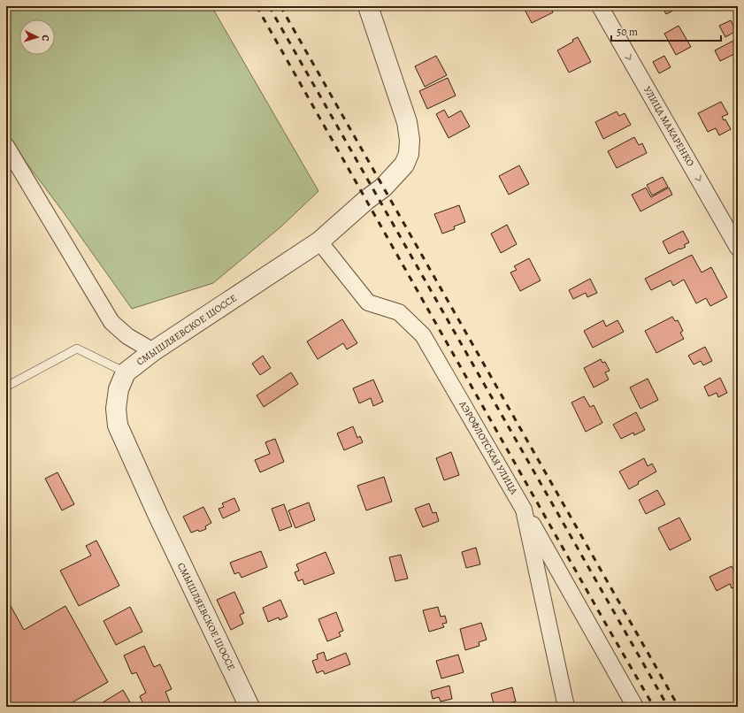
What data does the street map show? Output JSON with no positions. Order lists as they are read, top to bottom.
{
  "streets": {
    "street": ["УЛИЦА МАКАРЕНКО", "СМЫШЛЯЕВСКОЕ ШОССЕ", "АЭРОФЛОТСКАЯ УЛИЦА"]
  },
  "crossings": [
    ["СМЫШЛЯЕВСКОЕ ШОССЕ", "АЭРОФЛОТСКАЯ УЛИЦА"]
  ],
  "one_way": ["УЛИЦА МАКАРЕНКО"],
  "scale_bar": "50 m",
  "north": "right"
}
